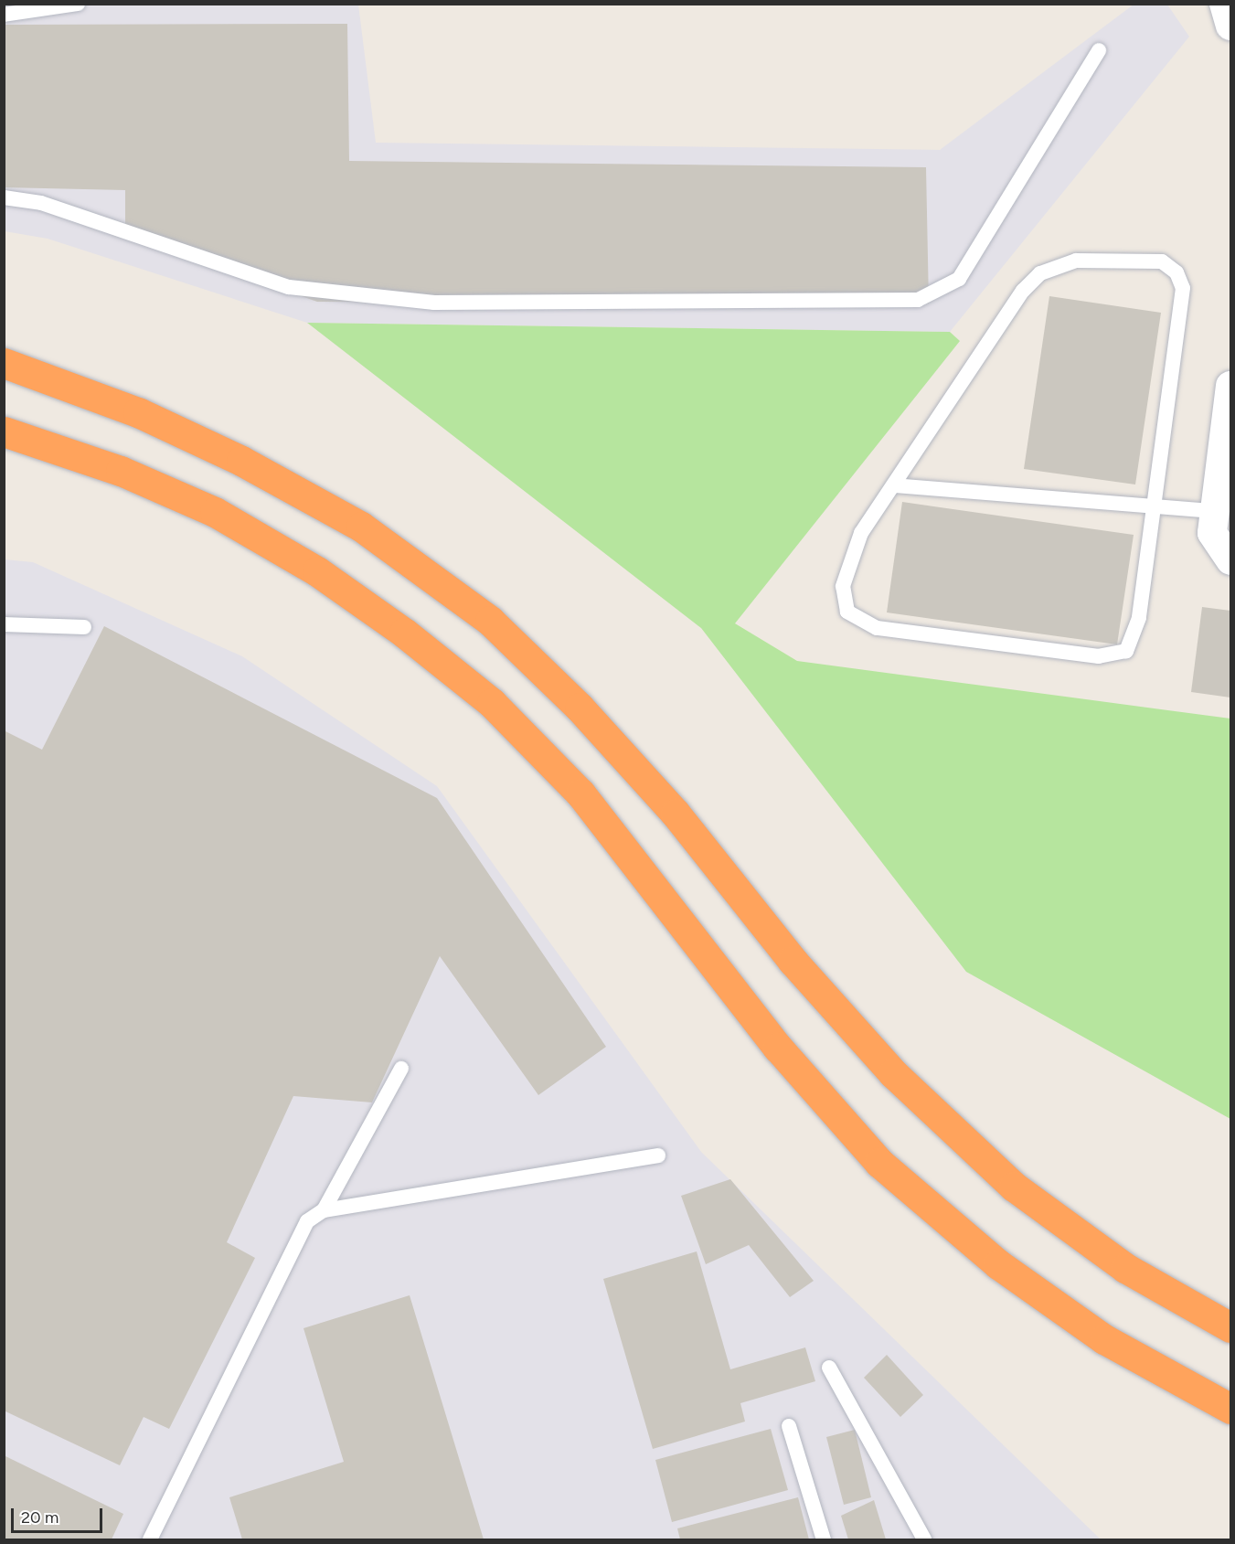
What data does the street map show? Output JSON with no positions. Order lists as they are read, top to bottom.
{
  "scale_bar": "20 m"
}
